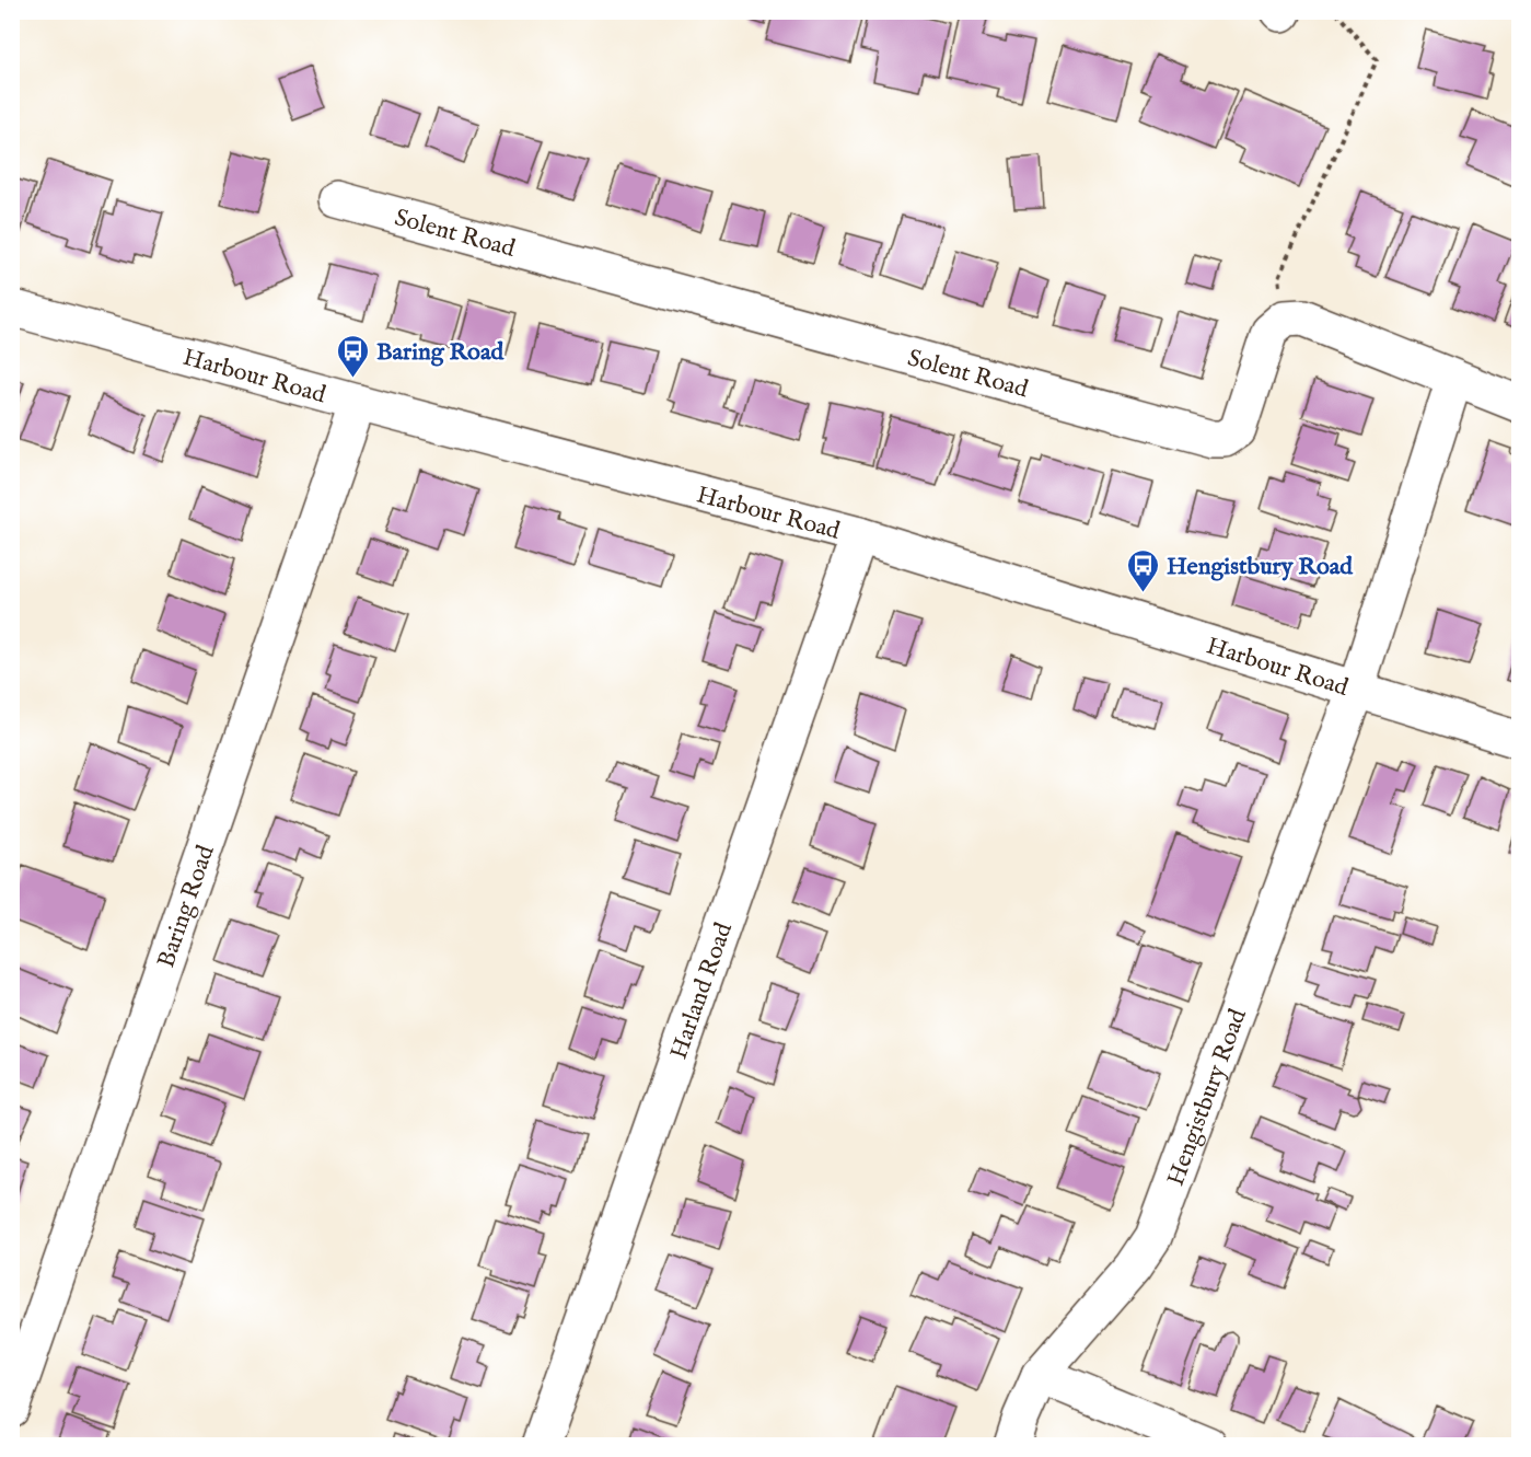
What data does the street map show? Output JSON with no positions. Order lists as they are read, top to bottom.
{
  "streets": {
    "street": [
      "Solent Road",
      "Harbour Road",
      "Baring Road",
      "Harland Road",
      "Hengistbury Road"
    ]
  },
  "crossings": [
    ["Harbour Road", "Baring Road"],
    ["Harbour Road", "Harland Road"],
    ["Harbour Road", "Hengistbury Road"]
  ],
  "places": {
    "bus stop": ["Baring Road", "Hengistbury Road"]
  }
}
